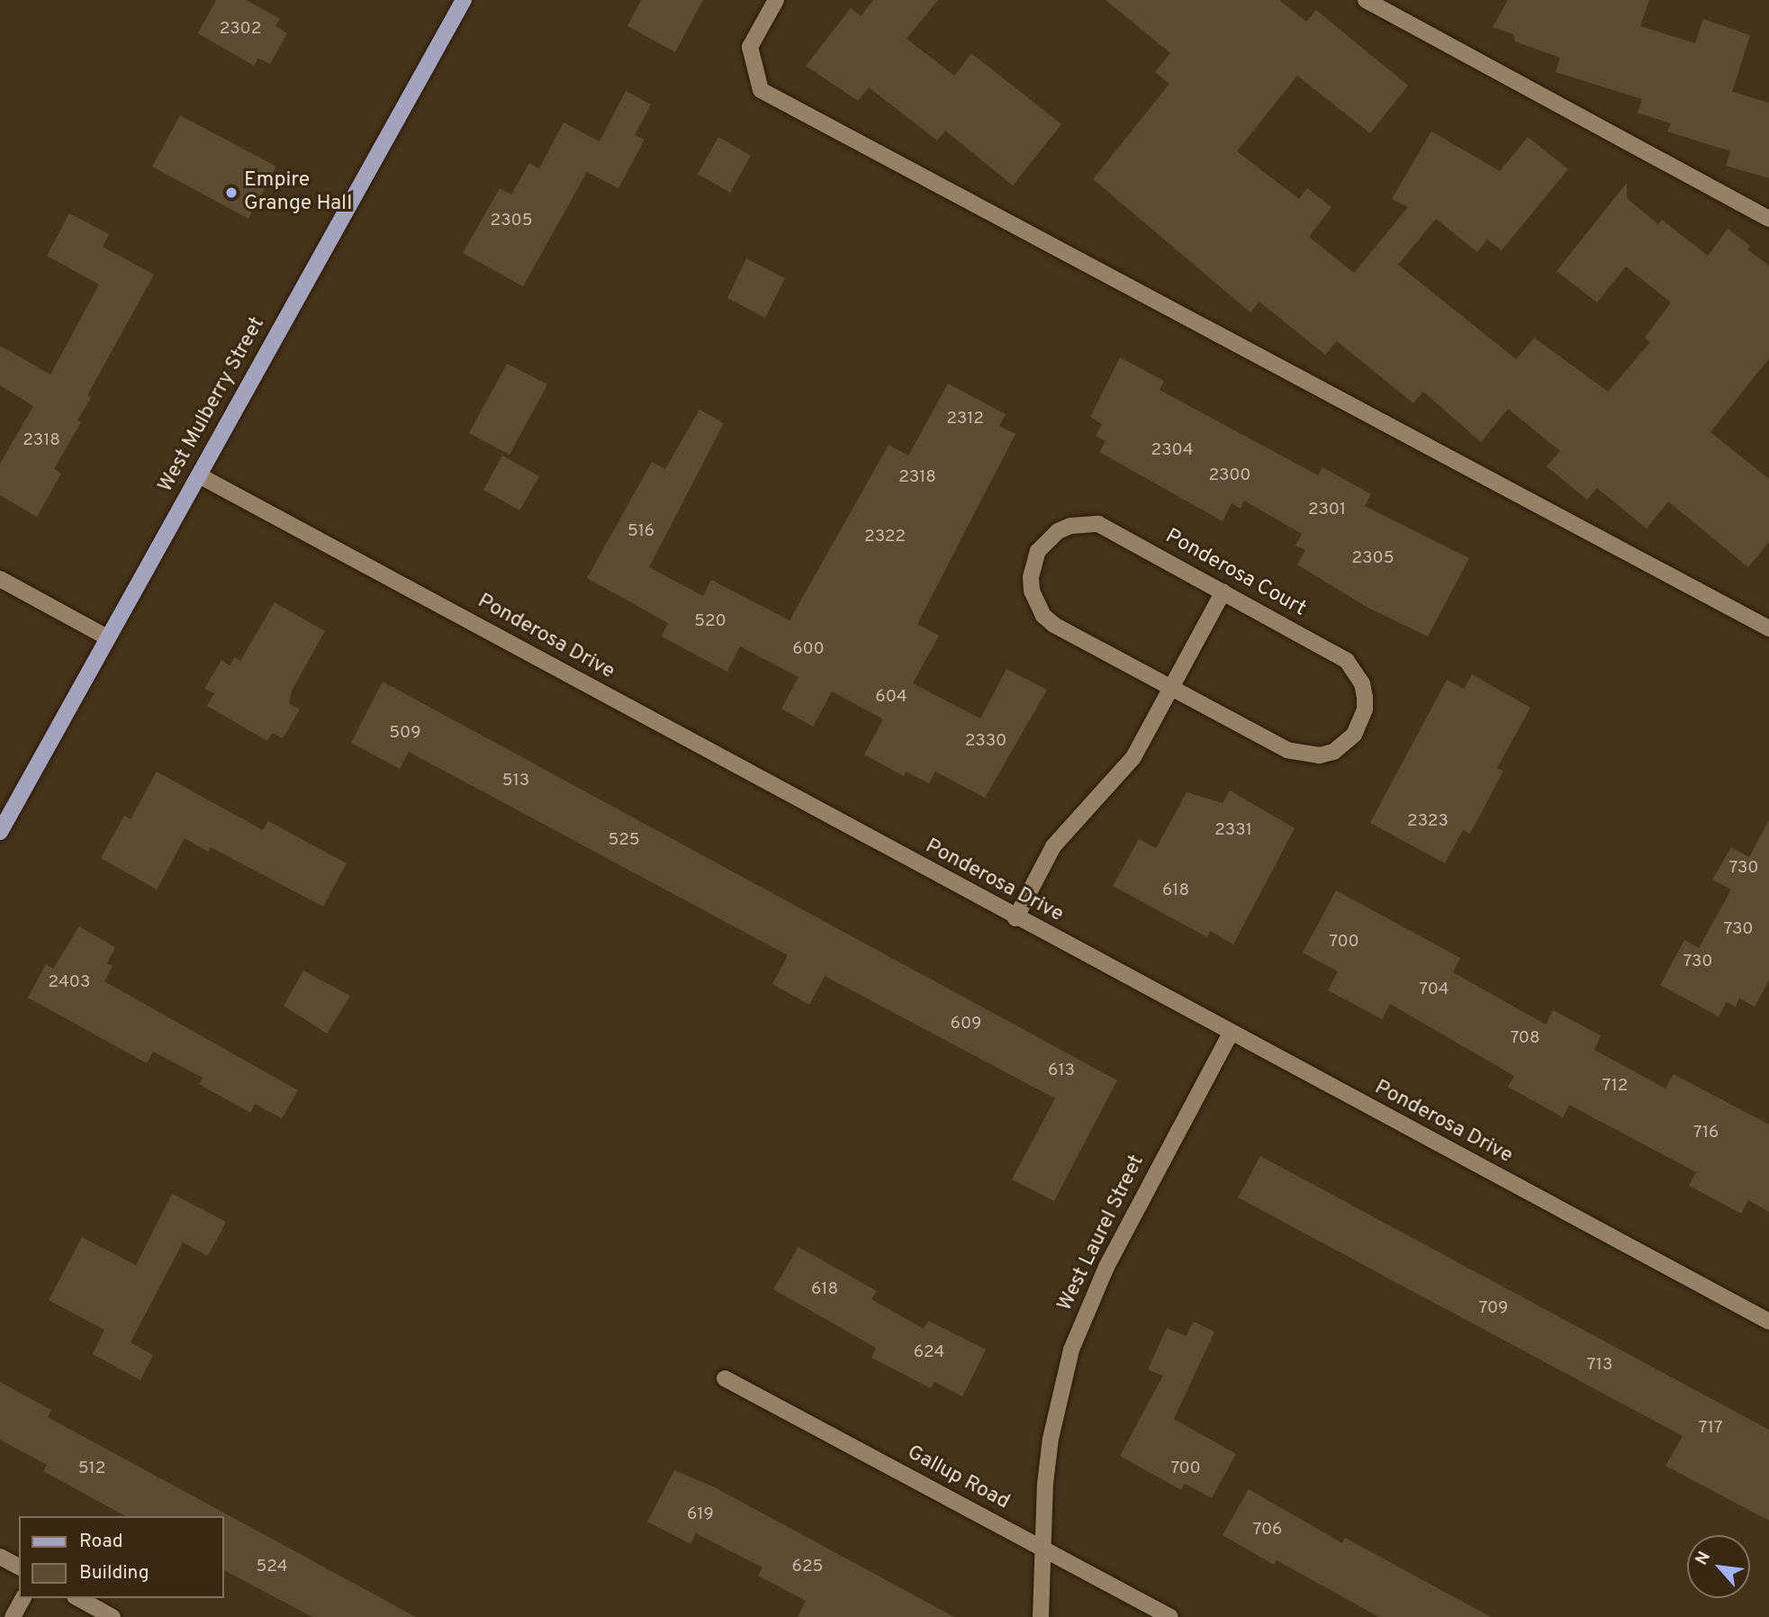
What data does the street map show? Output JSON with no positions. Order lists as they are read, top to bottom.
{
  "streets": {
    "main road": ["West Mulberry Street"],
    "street": [
      "Ponderosa Court",
      "Ponderosa Drive",
      "West Laurel Street",
      "Gallup Road"
    ]
  },
  "crossings": [
    ["West Mulberry Street", "Ponderosa Drive"],
    ["Ponderosa Drive", "West Laurel Street"],
    ["West Laurel Street", "Gallup Road"]
  ],
  "places": ["Empire Grange Hall"],
  "house_numbers": [
    "2302",
    "2305",
    "2312",
    "2318",
    "2304",
    "2300",
    "2318",
    "2301",
    "516",
    "2322",
    "2305",
    "520",
    "600",
    "604",
    "509",
    "2330",
    "513",
    "2323",
    "2331",
    "525",
    "730",
    "618",
    "730",
    "700",
    "730",
    "2403",
    "704",
    "609",
    "708",
    "613",
    "712",
    "716",
    "618",
    "709",
    "624",
    "713",
    "717",
    "512",
    "700",
    "619",
    "706",
    "524",
    "625"
  ],
  "legend": ["Road", "Building"],
  "north": "top left"
}
